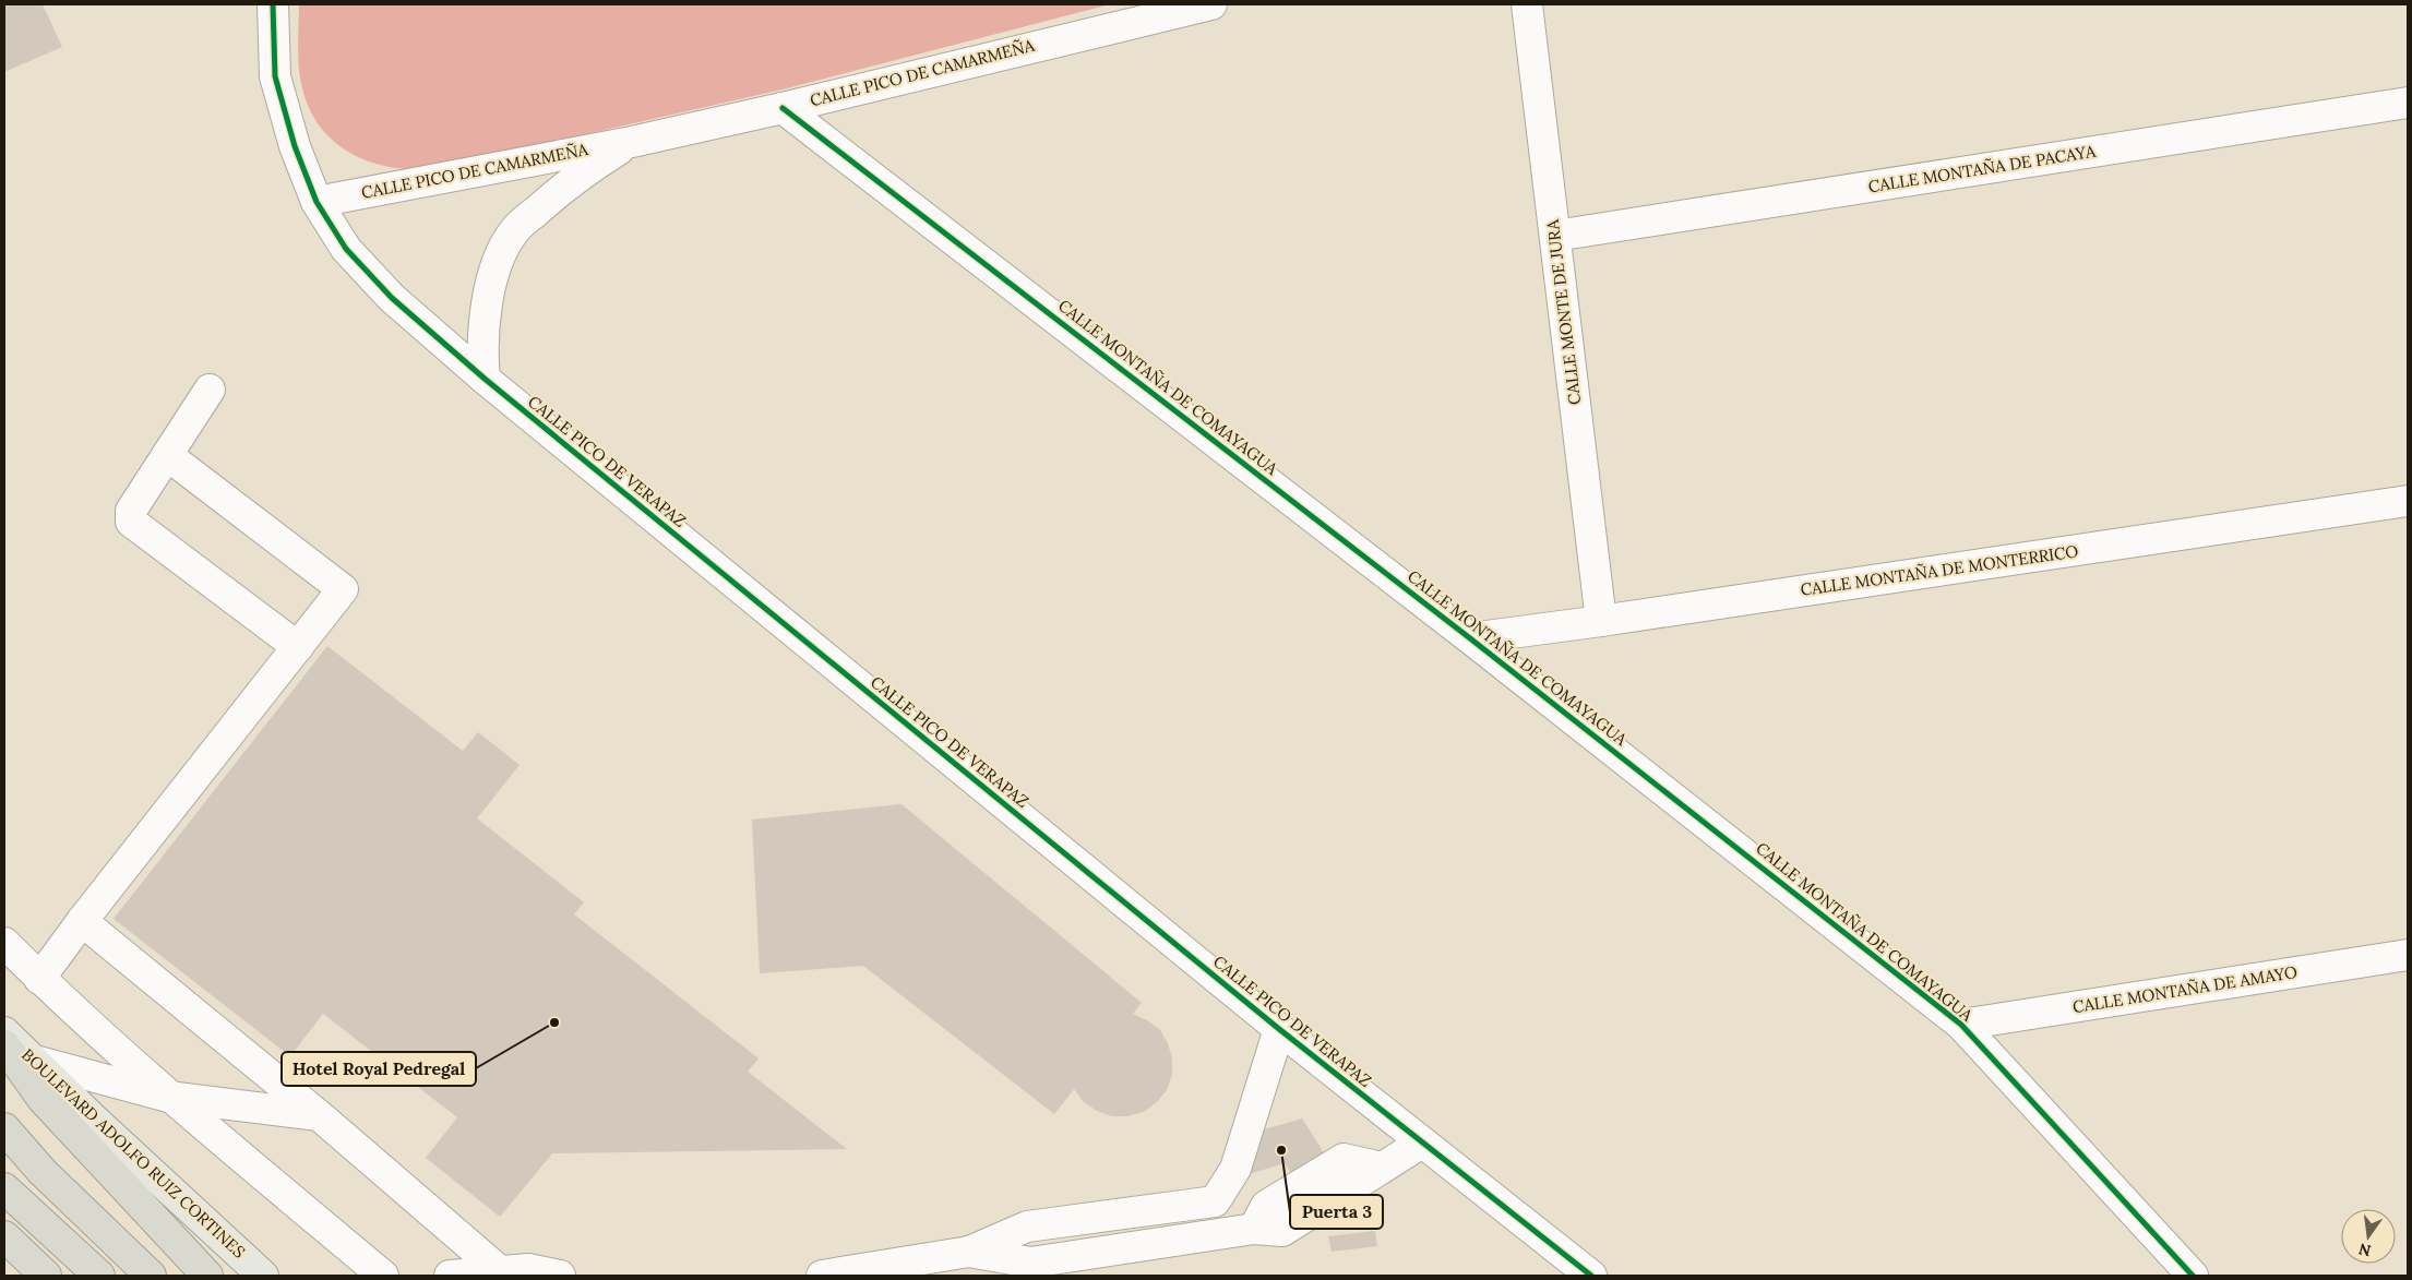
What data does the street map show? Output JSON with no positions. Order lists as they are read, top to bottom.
{
  "streets": {
    "main road": ["BOULEVARD ADOLFO RUIZ CORTINES"],
    "street": [
      "CALLE PICO DE CAMARMEÑA",
      "CALLE MONTAÑA DE PACAYA",
      "CALLE MONTE DE JURA",
      "CALLE MONTAÑA DE COMAYAGUA",
      "CALLE PICO DE VERAPAZ",
      "CALLE MONTAÑA DE MONTERRICO",
      "CALLE MONTAÑA DE AMAYO"
    ]
  },
  "crossings": [
    ["CALLE PICO DE CAMARMEÑA", "CALLE MONTAÑA DE COMAYAGUA"],
    ["CALLE PICO DE CAMARMEÑA", "CALLE PICO DE VERAPAZ"],
    ["CALLE MONTAÑA DE PACAYA", "CALLE MONTE DE JURA"],
    ["CALLE MONTE DE JURA", "CALLE MONTAÑA DE MONTERRICO"],
    ["CALLE MONTAÑA DE COMAYAGUA", "CALLE MONTAÑA DE MONTERRICO"],
    ["CALLE MONTAÑA DE COMAYAGUA", "CALLE MONTAÑA DE AMAYO"]
  ],
  "places": ["Hotel Royal Pedregal", "Puerta 3"],
  "north": "bottom"
}
